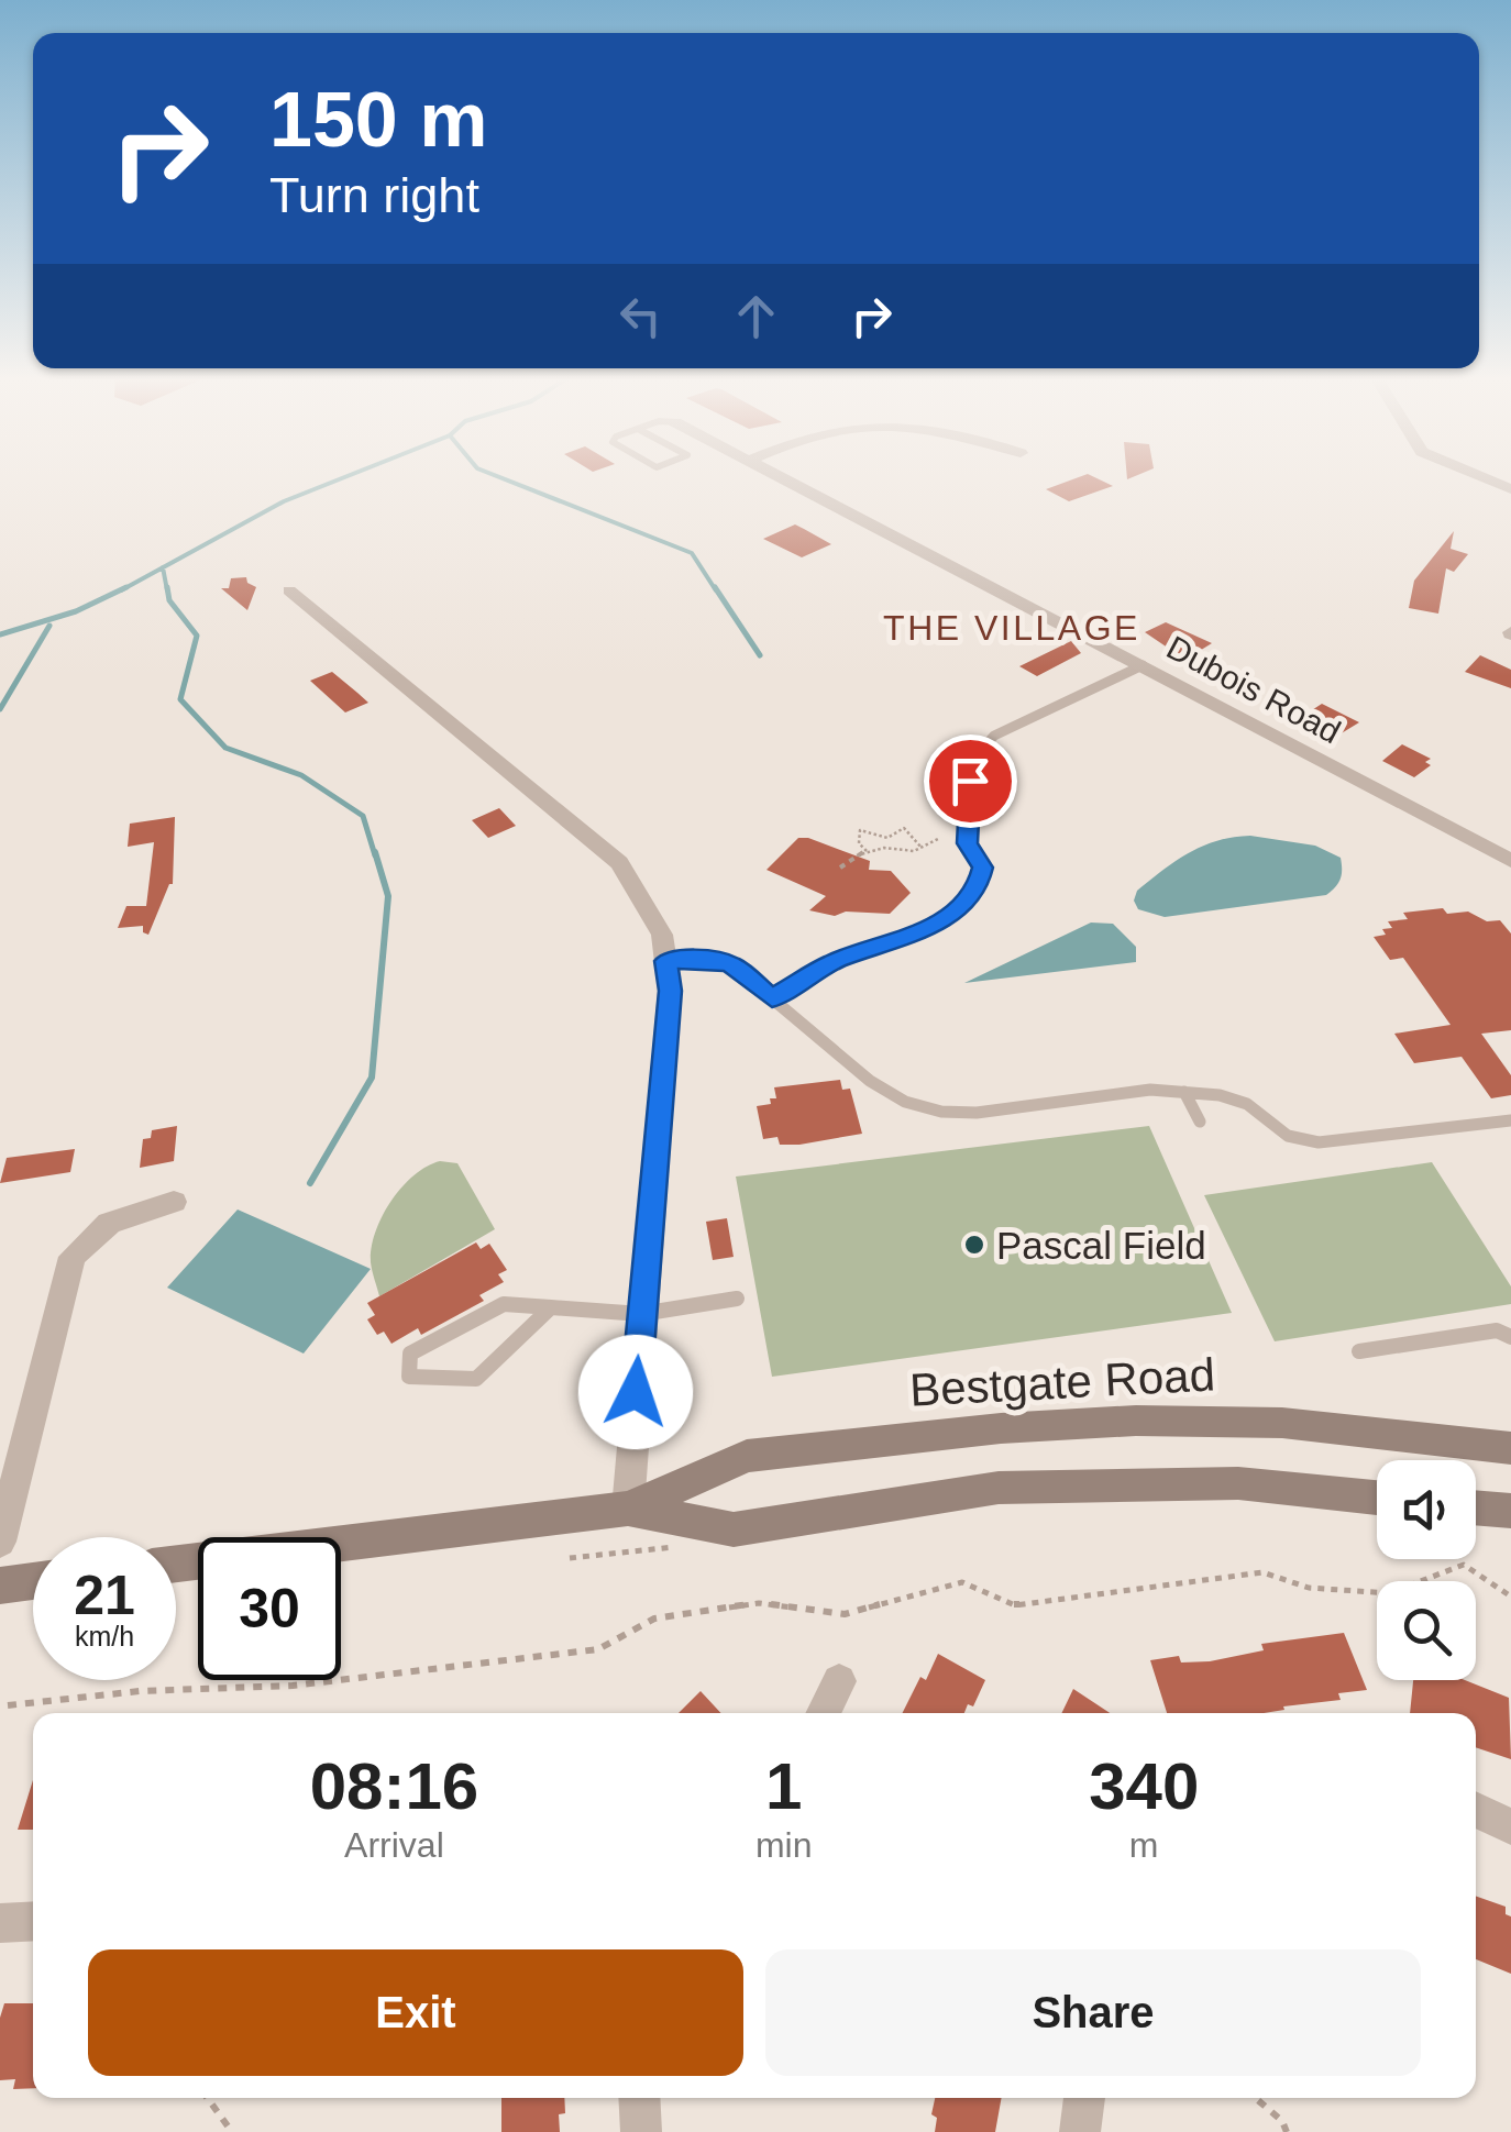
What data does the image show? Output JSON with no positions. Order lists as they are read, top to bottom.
{
  "streets": {
    "main road": ["Bestgate Road"],
    "street": ["Dubois Road"]
  },
  "districts": ["THE VILLAGE"],
  "places": ["Pascal Field"],
  "page": {
    "turn": ["150 m", "Turn right"],
    "speed": "21 km/h",
    "limit": "30",
    "eta": [
      "08:16",
      "Arrival",
      "1",
      "min",
      "340",
      "m"
    ],
    "buttons": ["Exit", "Share"]
  }
}
